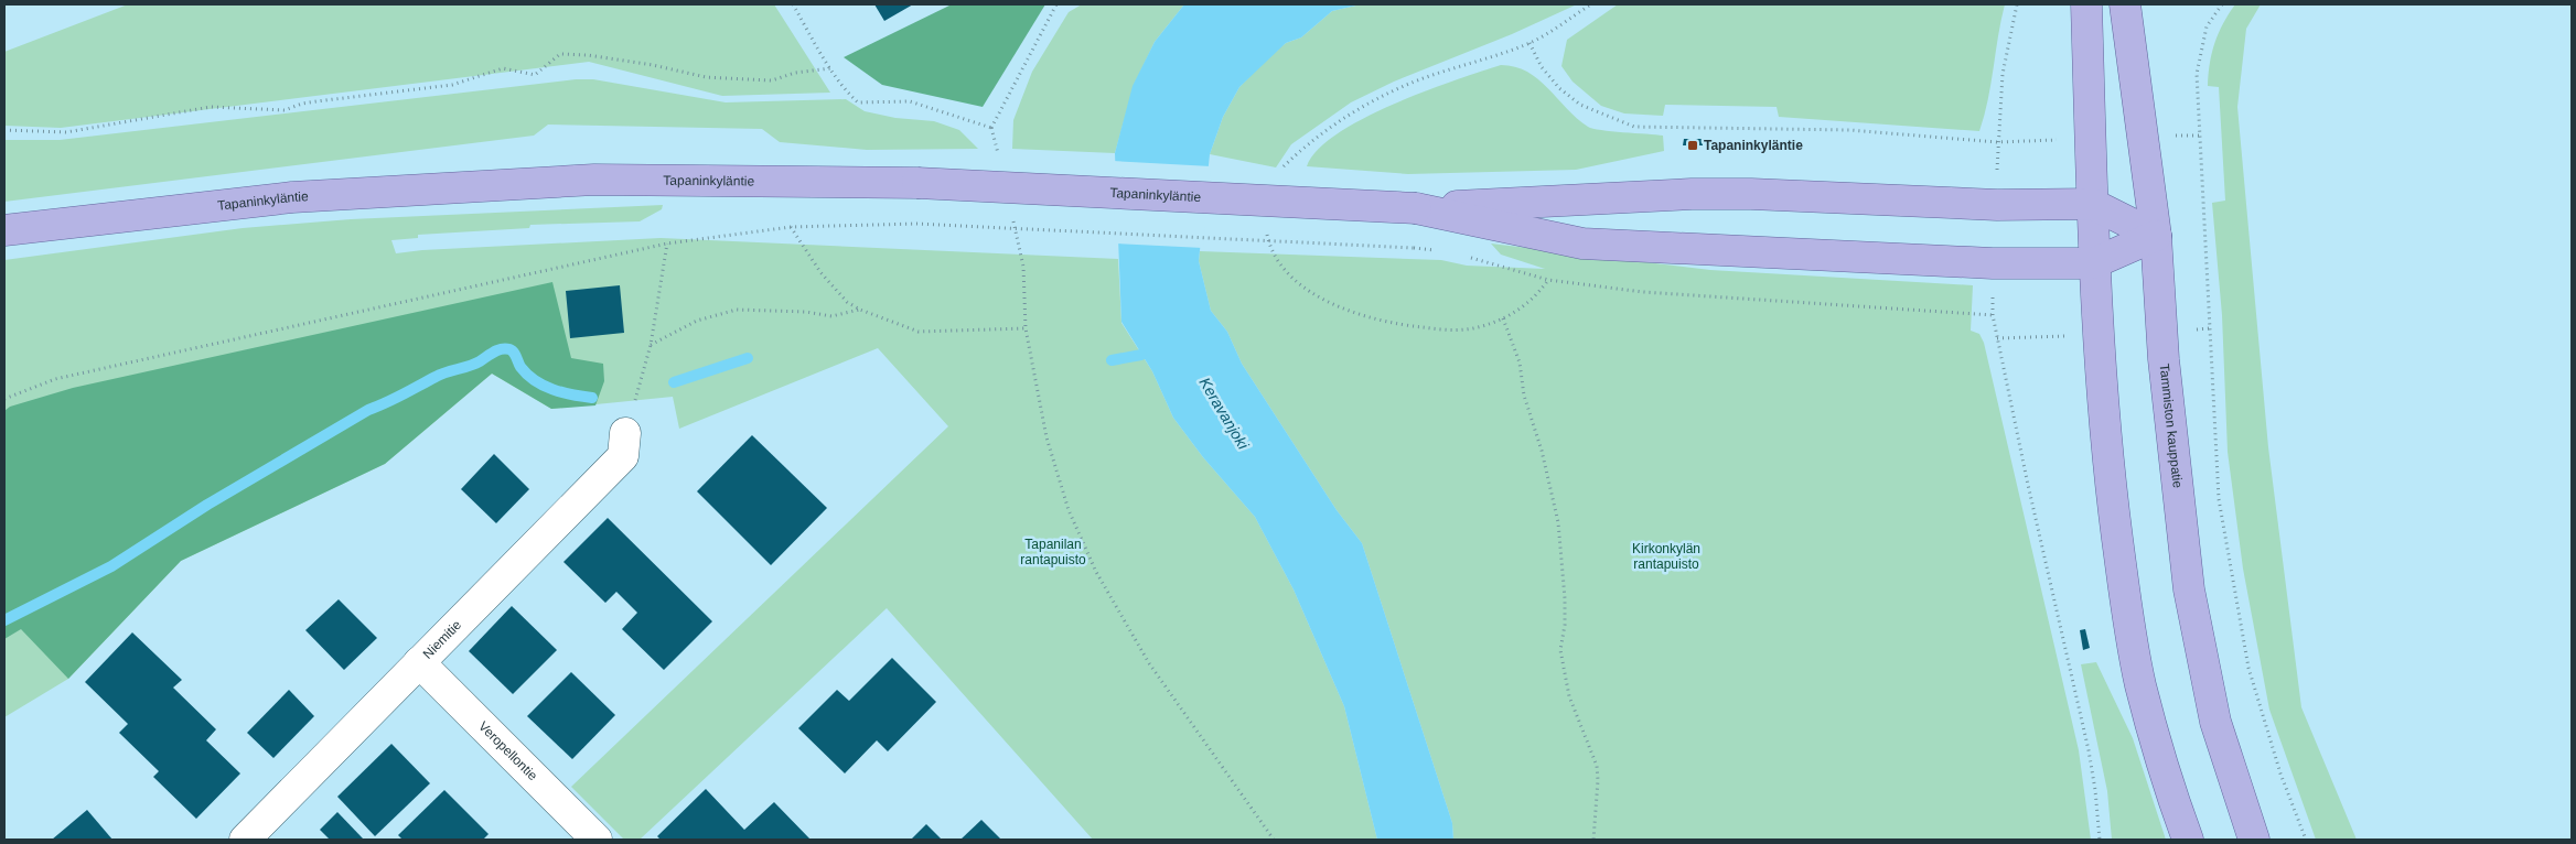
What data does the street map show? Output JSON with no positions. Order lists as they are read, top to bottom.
{
  "streets": {
    "main road": ["Tapaninkyläntie", "Tammiston kauppatie"],
    "street": ["Niemitie", "Veropellontie"]
  },
  "crossings": [
    ["Tapaninkyläntie", "Tammiston kauppatie"],
    ["Niemitie", "Veropellontie"]
  ],
  "water": ["Keravanjoki"],
  "parks": ["Tapanilan rantapuisto", "Kirkonkylän rantapuisto"],
  "places": {
    "transit": ["Tapaninkyläntie"]
  }
}
